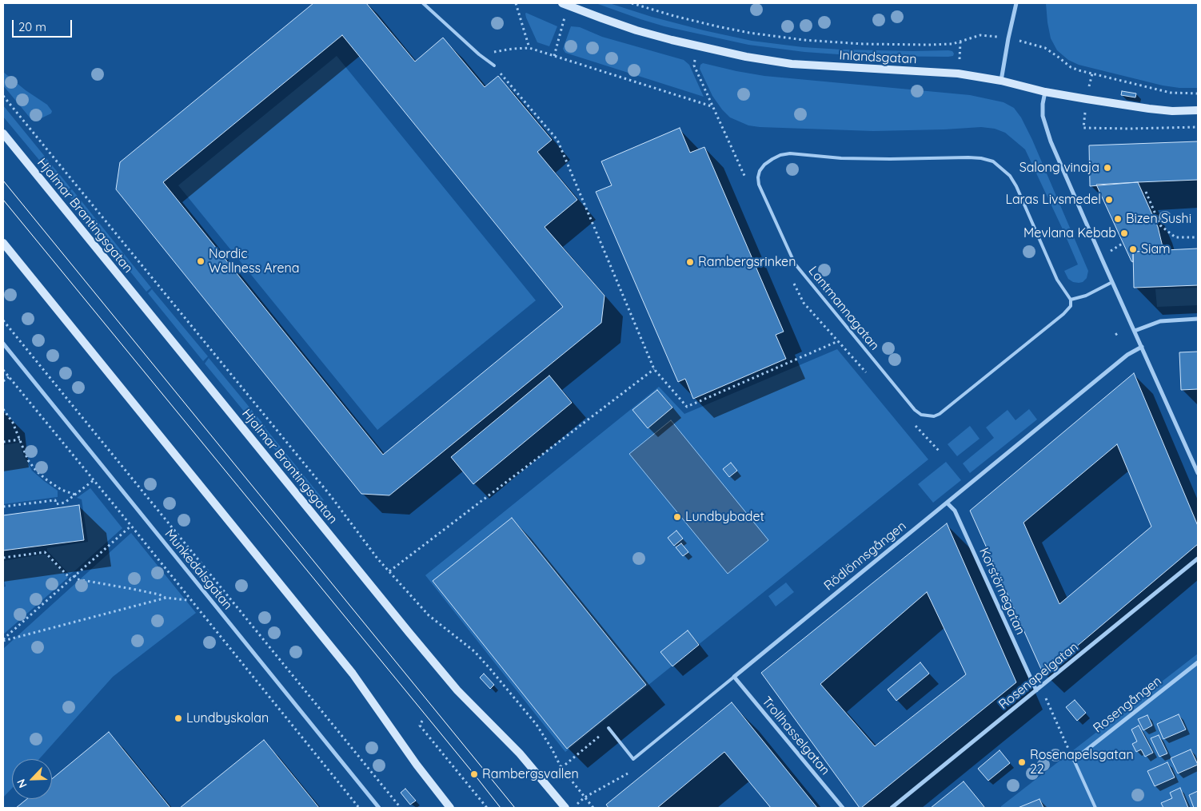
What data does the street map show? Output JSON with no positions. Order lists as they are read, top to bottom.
{
  "streets": {
    "main road": ["Inlandsgatan", "Hjalmar Brantingsgatan"],
    "street": [
      "Rödlönnsgången",
      "Munkedalsgatan",
      "Korstörnegatan",
      "Rosenapelgatan",
      "Rosengången",
      "Trollhasselgatan"
    ],
    "lane": ["Lantmannagatan"]
  },
  "crossings": [
    ["Rödlönnsgången", "Korstörnegatan"],
    ["Rödlönnsgången", "Trollhasselgatan"],
    ["Korstörnegatan", "Rosenapelgatan"]
  ],
  "places": [
    "Salong vinaja",
    "Laras Livsmedel",
    "Bizen Sushi",
    "Mevlana Kebab",
    "Siam",
    "Nordic Wellness Arena",
    "Rambergsrinken",
    "Lundbybadet",
    "Lundbyskolan",
    "Rosenapelsgatan 22",
    "Rambergsvallen"
  ],
  "scale_bar": "20 m",
  "north": "bottom left"
}
